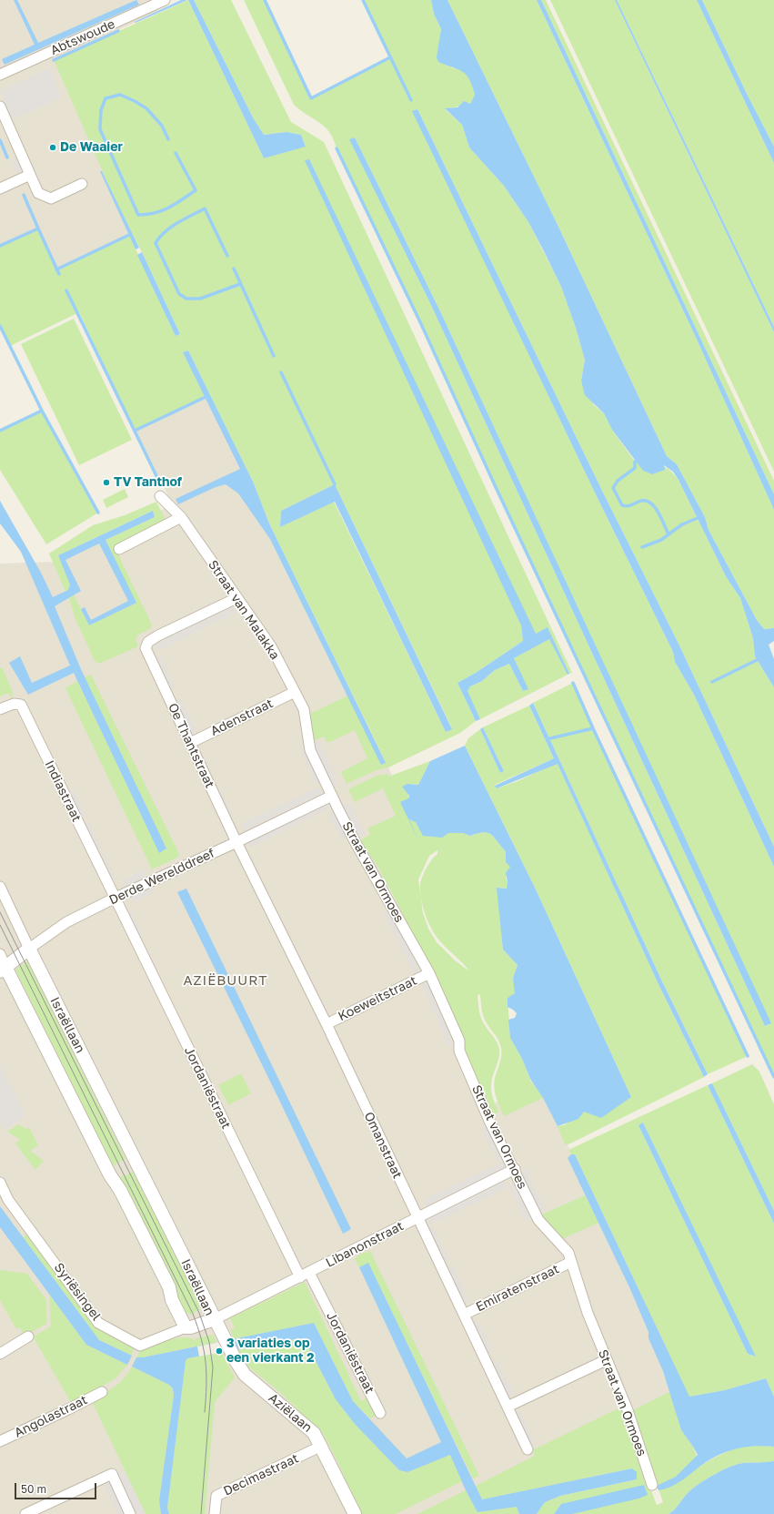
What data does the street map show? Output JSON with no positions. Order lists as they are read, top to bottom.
{
  "streets": {
    "street": [
      "Abtswoude",
      "Straat van Malakka",
      "Adenstraat",
      "Oe Thantstraat",
      "Indiastraat",
      "Straat van Ormoes",
      "Derde Werelddreef",
      "Koeweitstraat",
      "Israëllaan",
      "Jordaniëstraat",
      "Omanstraat",
      "Libanonstraat",
      "Emiratenstraat",
      "Syriësingel",
      "Aziëlaan",
      "Angolastraat",
      "Decimastraat"
    ]
  },
  "crossings": [
    ["Straat van Malakka", "Adenstraat"],
    ["Straat van Malakka", "Oe Thantstraat"],
    ["Straat van Malakka", "Straat van Ormoes"],
    ["Straat van Malakka", "Derde Werelddreef"],
    ["Adenstraat", "Oe Thantstraat"],
    ["Oe Thantstraat", "Derde Werelddreef"],
    ["Oe Thantstraat", "Omanstraat"],
    ["Indiastraat", "Derde Werelddreef"],
    ["Indiastraat", "Jordaniëstraat"],
    ["Straat van Ormoes", "Derde Werelddreef"],
    ["Straat van Ormoes", "Koeweitstraat"],
    ["Straat van Ormoes", "Libanonstraat"],
    ["Straat van Ormoes", "Emiratenstraat"],
    ["Derde Werelddreef", "Israëllaan"],
    ["Derde Werelddreef", "Jordaniëstraat"],
    ["Derde Werelddreef", "Omanstraat"],
    ["Koeweitstraat", "Omanstraat"],
    ["Israëllaan", "Libanonstraat"],
    ["Israëllaan", "Syriësingel"],
    ["Israëllaan", "Aziëlaan"],
    ["Jordaniëstraat", "Libanonstraat"],
    ["Omanstraat", "Libanonstraat"],
    ["Omanstraat", "Emiratenstraat"],
    ["Libanonstraat", "Aziëlaan"],
    ["Aziëlaan", "Decimastraat"]
  ],
  "districts": ["AZIËBUURT"],
  "places": ["De Waaier", "TV Tanthof", "3 variaties op een vierkant 2"],
  "scale_bar": "50 m"
}
